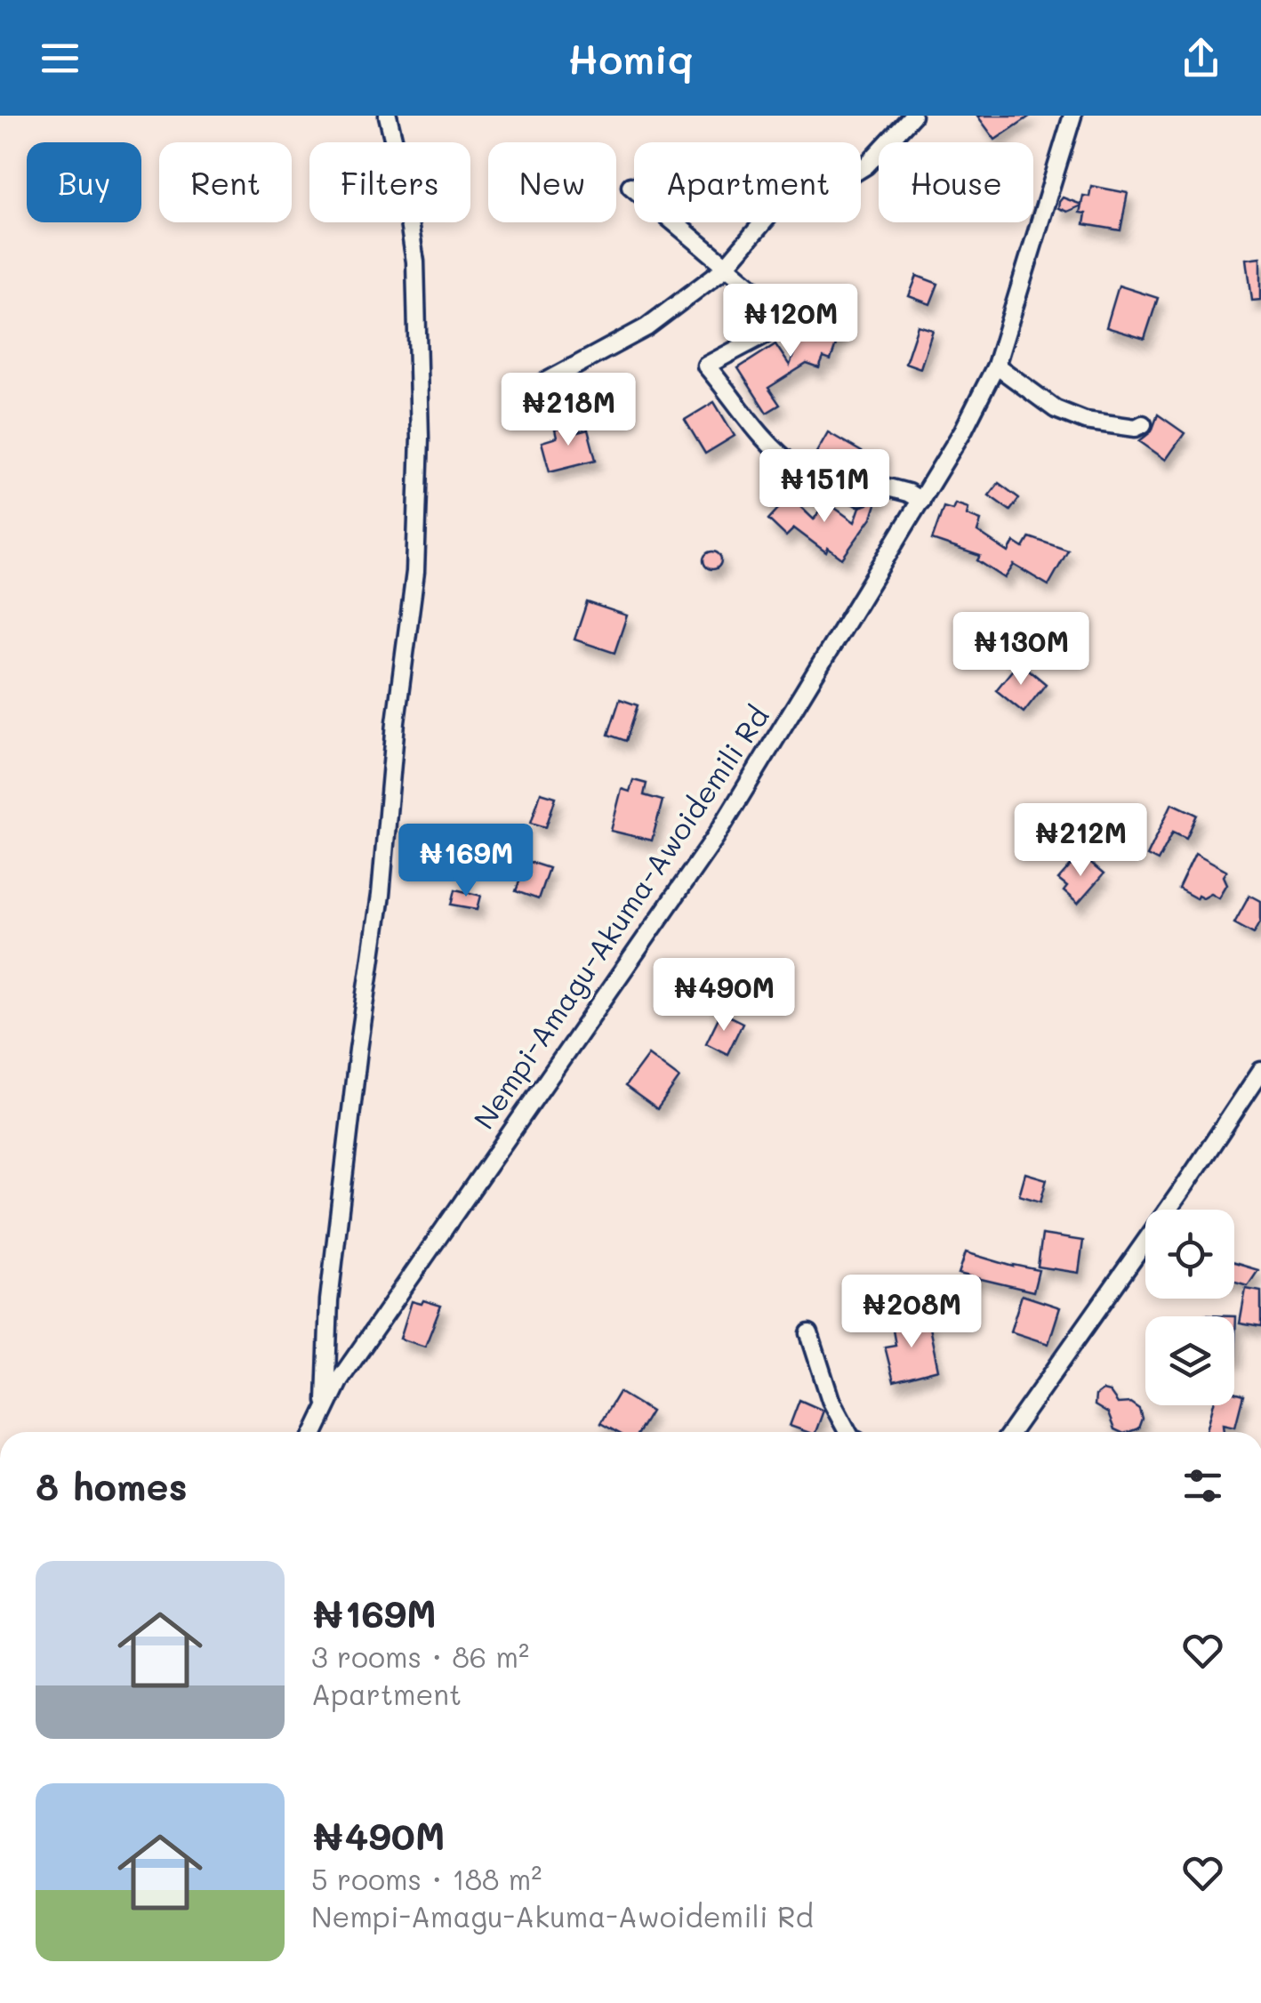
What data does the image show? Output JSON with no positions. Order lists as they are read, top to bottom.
{
  "streets": {
    "street": ["Nempi-Amagu-Akuma-Awoidemili Rd"]
  },
  "page": {
    "header": "Homiq",
    "chip": [
      "Buy",
      "Rent",
      "Filters",
      "New",
      "Apartment",
      "House"
    ],
    "price": [
      "₦120M",
      "₦218M",
      "₦151M",
      "₦130M",
      "₦212M",
      "₦169M",
      "₦490M",
      "₦208M"
    ],
    "heading": "8 homes",
    "list": [
      {
        "name": "₦169M",
        "note": "3 rooms · 86 m² · Apartment"
      },
      {
        "name": "₦490M",
        "note": "5 rooms · 188 m² · Nempi-Amagu-Akuma-Awoidemili Rd"
      }
    ]
  }
}
